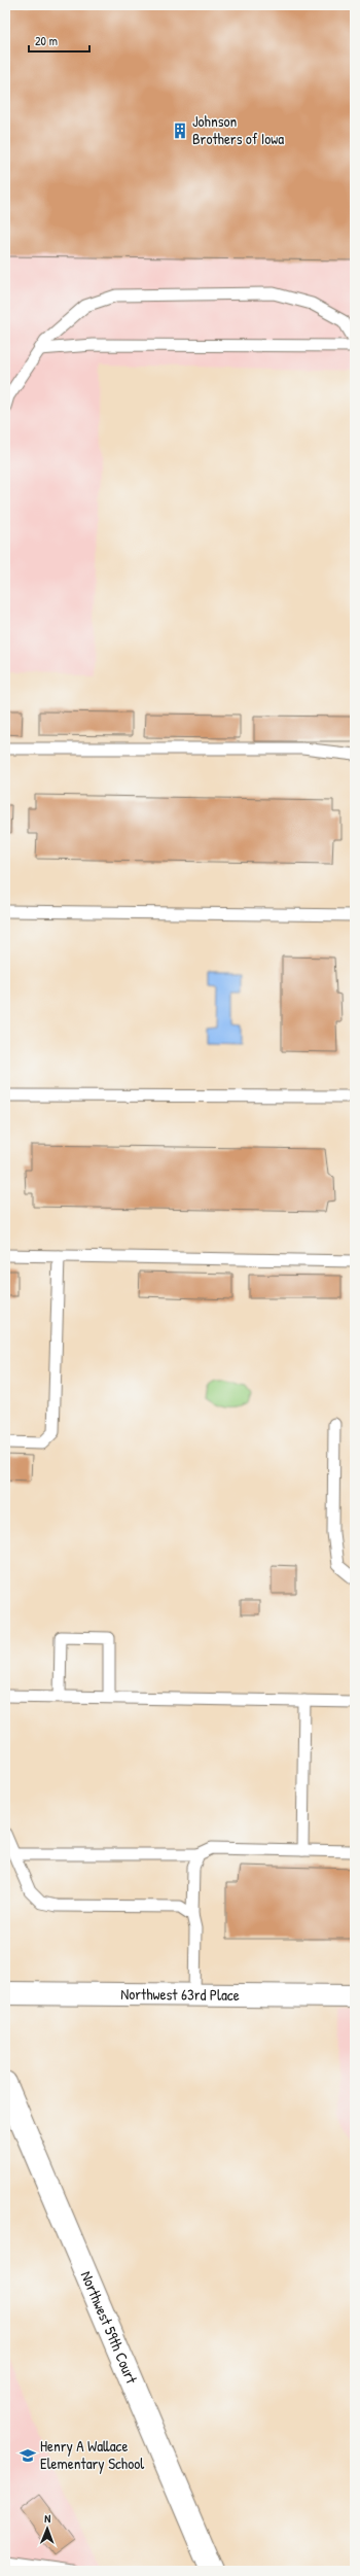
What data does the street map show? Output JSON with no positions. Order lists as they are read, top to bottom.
{
  "streets": {
    "street": ["Northwest 63rd Place", "Northwest 59th Court"]
  },
  "places": {
    "building": ["Johnson Brothers of Iowa"],
    "school or university": ["Henry A Wallace Elementary School"]
  },
  "scale_bar": "20 m",
  "north": "top"
}
